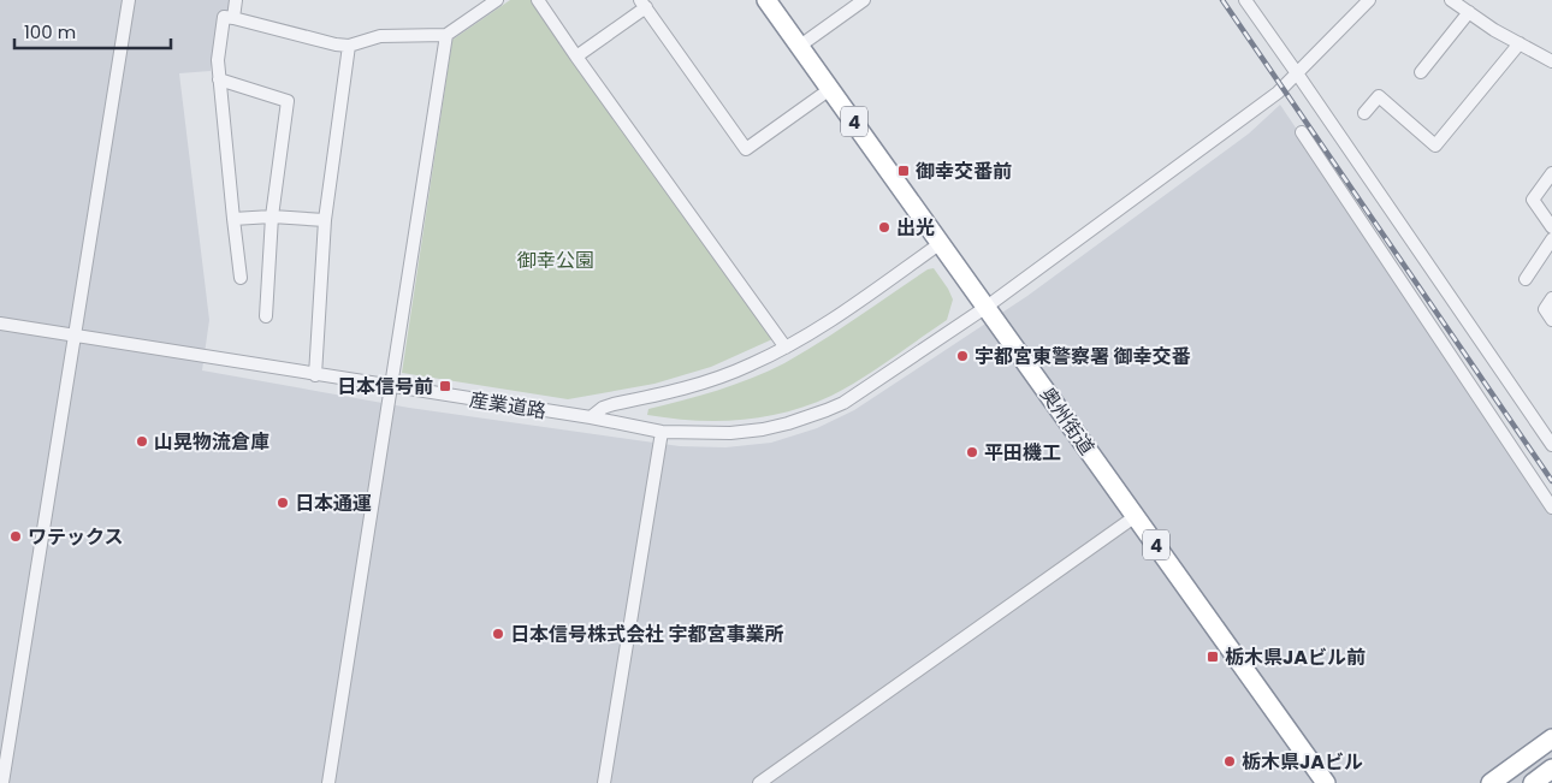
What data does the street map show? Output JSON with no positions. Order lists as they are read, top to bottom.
{
  "streets": {
    "highway": ["4", "奥州街道"],
    "street": ["産業道路"]
  },
  "crossings": [
    ["産業道路", "奥州街道"]
  ],
  "parks": ["御幸公園"],
  "places": {
    "transit": ["御幸交番前", "日本信号前", "栃木県JAビル前"],
    "other": [
      "出光",
      "宇都宮東警察署 御幸交番",
      "山晃物流倉庫",
      "平田機工",
      "日本通運",
      "ワテックス",
      "日本信号株式会社 宇都宮事業所",
      "栃木県JAビル"
    ]
  },
  "scale_bar": "100 m"
}
